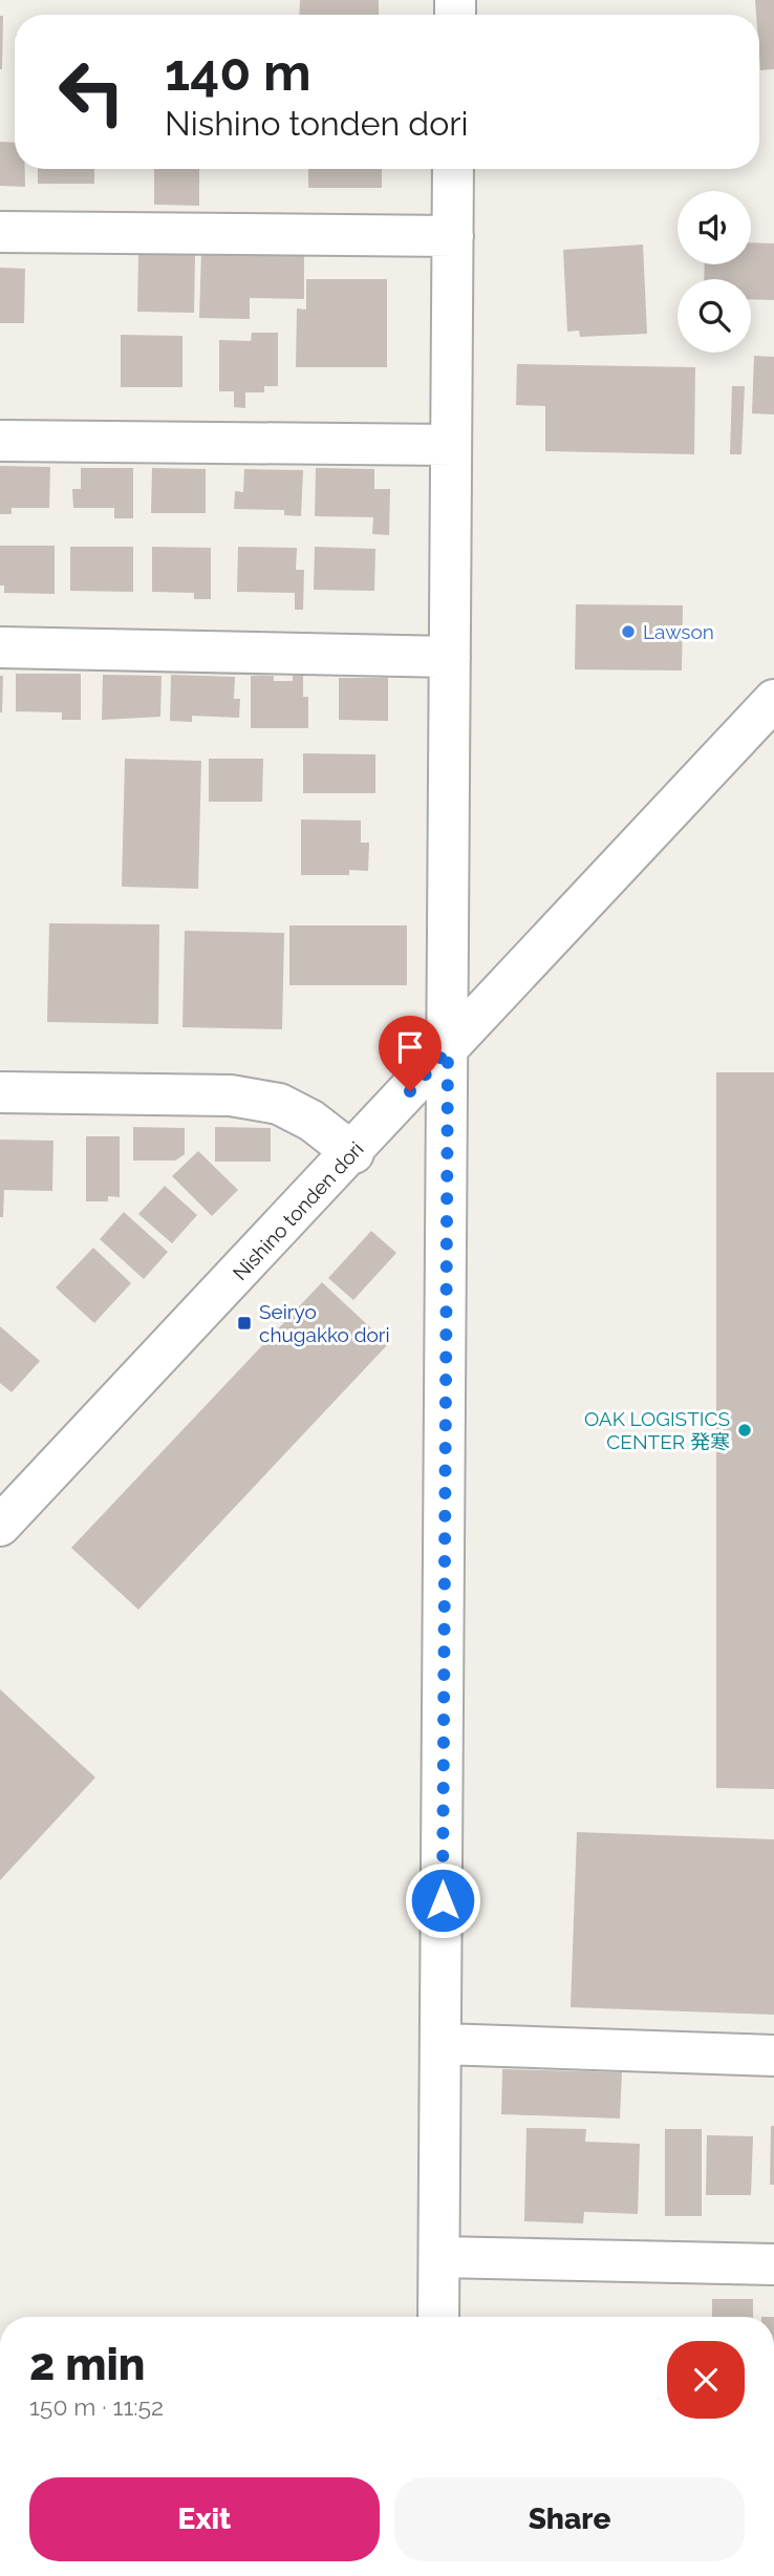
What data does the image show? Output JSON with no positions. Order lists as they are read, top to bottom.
{
  "streets": {
    "street": ["Nishino tonden dori"]
  },
  "places": {
    "other": ["Lawson", "OAK LOGISTICS CENTER 発寒"],
    "transit": ["Seiryo chugakko dori"]
  },
  "page": {
    "turn": ["140 m", "Nishino tonden dori"],
    "heading": ["2 min", "150 m · 11:52"],
    "buttons": ["Exit", "Share"]
  }
}
